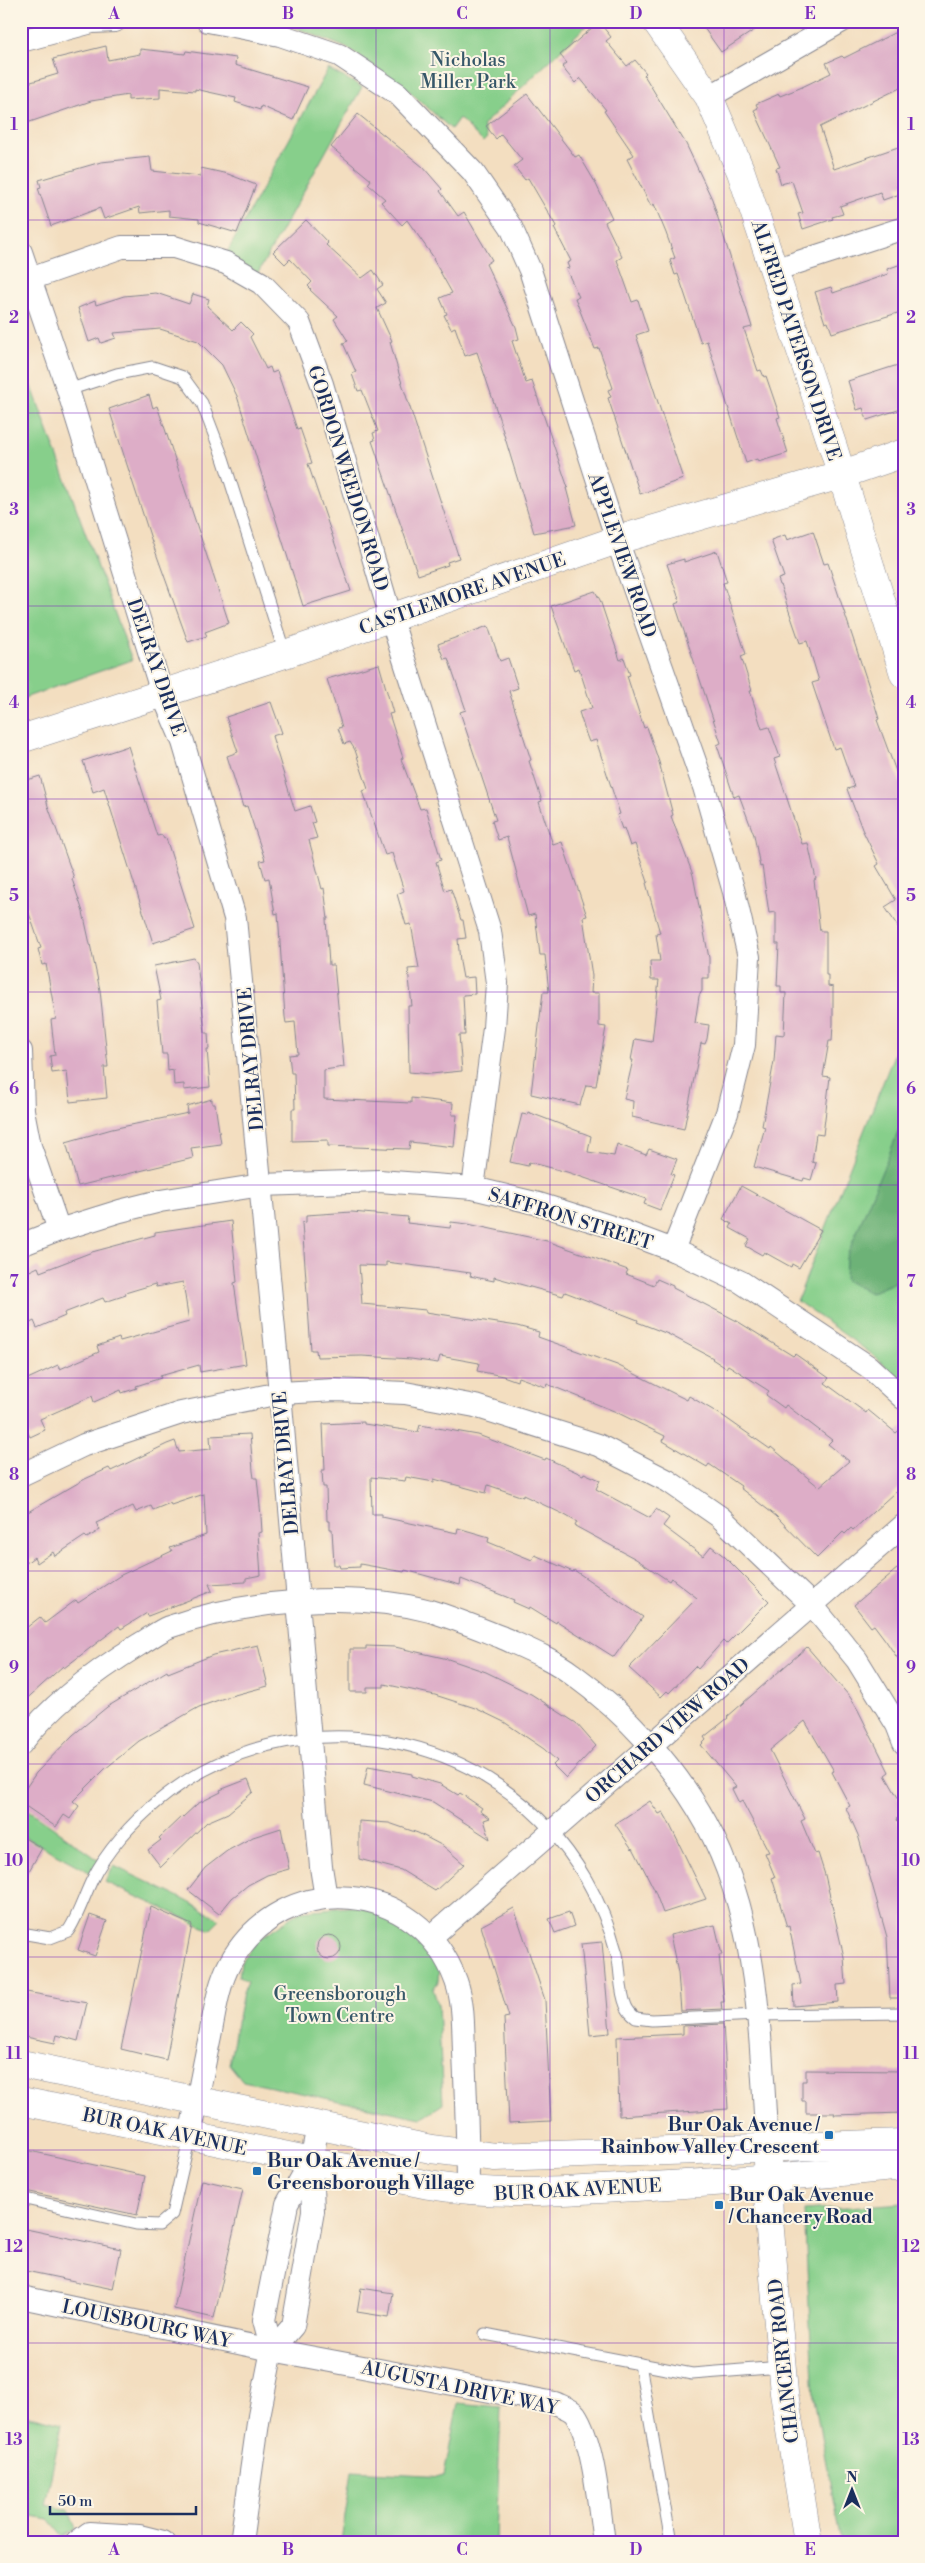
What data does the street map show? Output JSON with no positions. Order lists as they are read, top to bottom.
{
  "streets": {
    "street": [
      "ALFRED PATERSON DRIVE",
      "GORDON WEEDON ROAD",
      "APPLEVIEW ROAD",
      "CASTLEMORE AVENUE",
      "DELRAY DRIVE",
      "SAFFRON STREET",
      "ORCHARD VIEW ROAD",
      "BUR OAK AVENUE",
      "LOUISBOURG WAY",
      "CHANCERY ROAD",
      "AUGUSTA DRIVE WAY"
    ]
  },
  "crossings": [
    ["ALFRED PATERSON DRIVE", "CASTLEMORE AVENUE"],
    ["GORDON WEEDON ROAD", "CASTLEMORE AVENUE"],
    ["GORDON WEEDON ROAD", "DELRAY DRIVE"],
    ["GORDON WEEDON ROAD", "SAFFRON STREET"],
    ["APPLEVIEW ROAD", "CASTLEMORE AVENUE"],
    ["APPLEVIEW ROAD", "SAFFRON STREET"],
    ["CASTLEMORE AVENUE", "DELRAY DRIVE"],
    ["DELRAY DRIVE", "SAFFRON STREET"],
    ["BUR OAK AVENUE", "CHANCERY ROAD"],
    ["LOUISBOURG WAY", "AUGUSTA DRIVE WAY"]
  ],
  "parks": ["Nicholas Miller Park", "Greensborough Town Centre"],
  "places": {
    "transit": ["Bur Oak Avenue / Rainbow Valley Crescent", "Bur Oak Avenue / Greensborough Village", "Bur Oak Avenue / Chancery Road"]
  },
  "scale_bar": "50 m",
  "north": "top",
  "grid": {
    "columns": [
      "A",
      "B",
      "C",
      "D",
      "E"
    ],
    "rows": [
      "1",
      "2",
      "3",
      "4",
      "5",
      "6",
      "7",
      "8",
      "9",
      "10",
      "11",
      "12",
      "13"
    ]
  }
}
